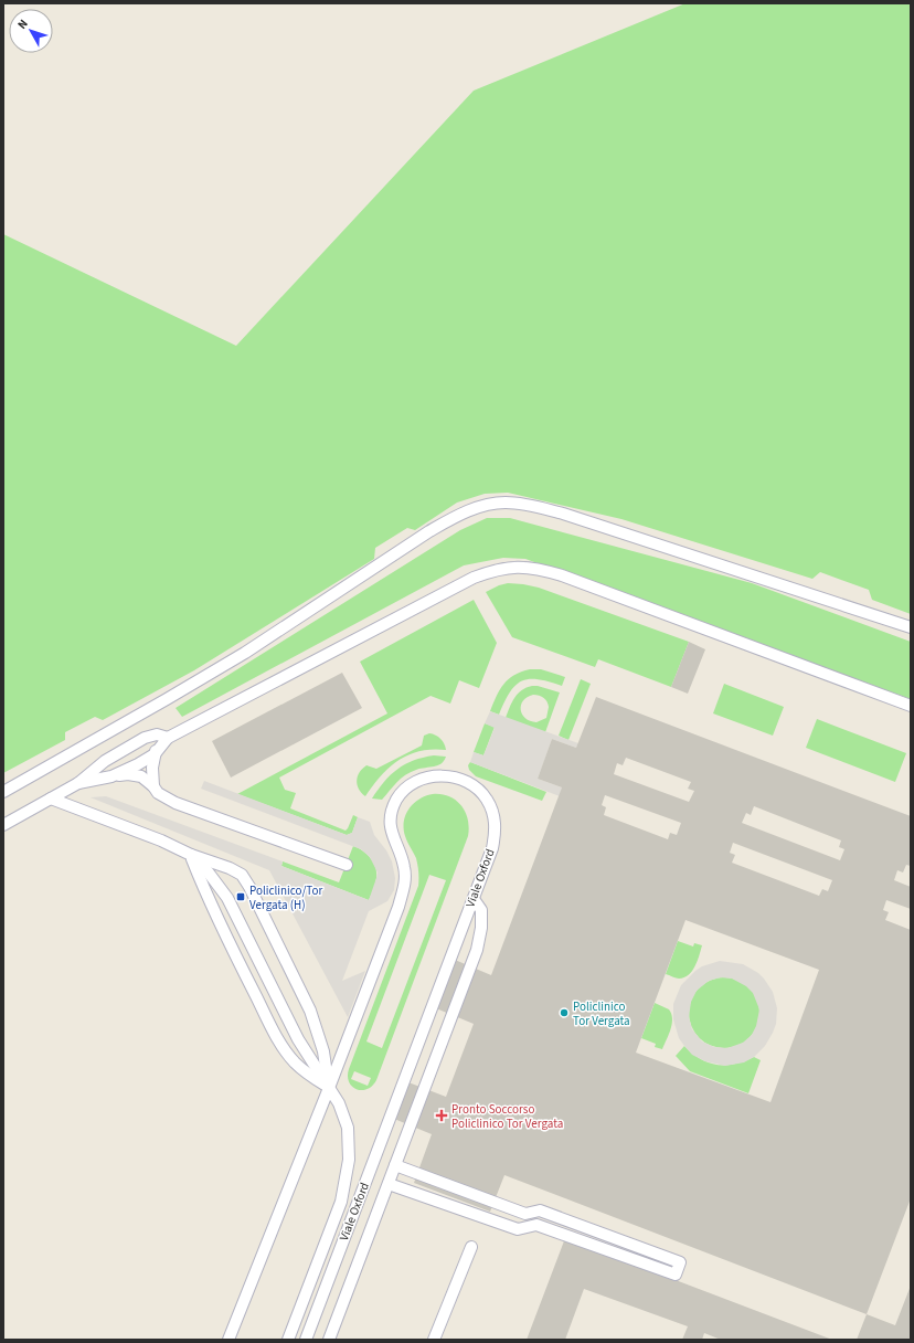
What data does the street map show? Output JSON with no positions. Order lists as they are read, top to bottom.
{
  "streets": {
    "lane": ["Viale Oxford"]
  },
  "places": {
    "transit": ["Policlinico/Tor Vergata (H)"],
    "other": ["Policlinico Tor Vergata"],
    "health": ["Pronto Soccorso Policlinico Tor Vergata"]
  },
  "north": "top left"
}
